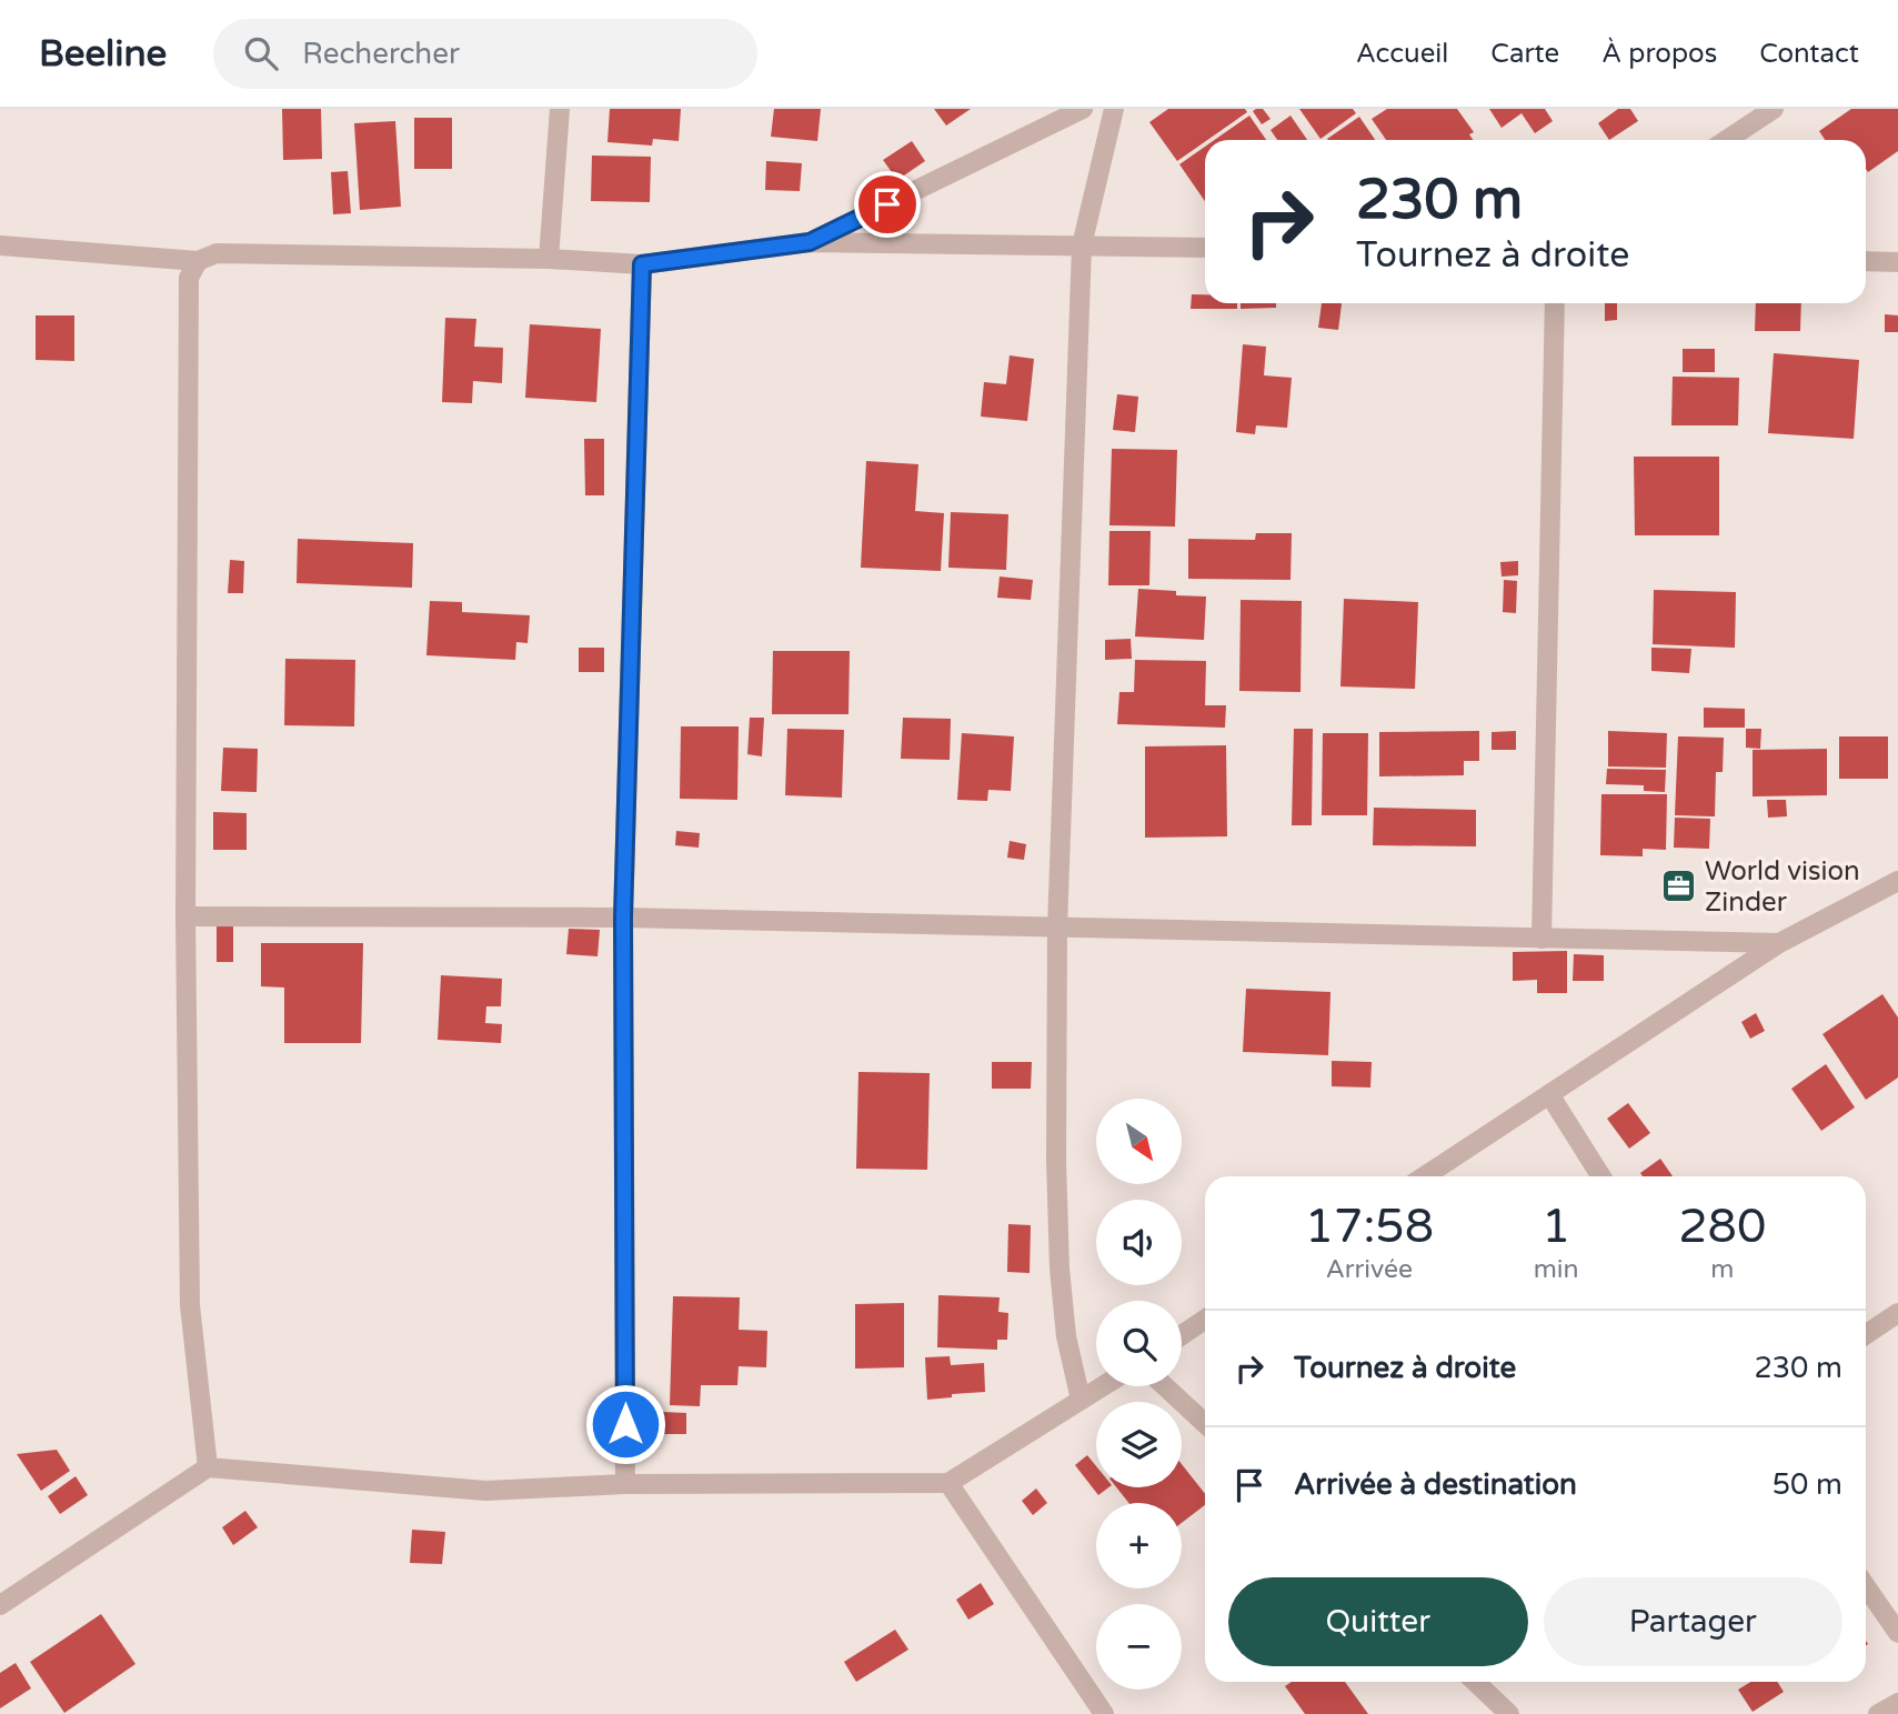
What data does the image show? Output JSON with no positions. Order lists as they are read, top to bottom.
{
  "places": {
    "office": ["World vision Zinder"]
  },
  "north": "bottom right",
  "page": {
    "header": "Beeline",
    "search": "Rechercher",
    "nav": [
      "Accueil",
      "Carte",
      "À propos",
      "Contact"
    ],
    "turn": ["230 m", "Tournez à droite"],
    "map_buttons": ["+", "−"],
    "eta": [
      "17:58",
      "Arrivée",
      "1",
      "min",
      "280",
      "m"
    ],
    "list": [
      {
        "name": "Tournez à droite",
        "value": "230 m"
      },
      {
        "name": "Arrivée à destination",
        "value": "50 m"
      }
    ],
    "buttons": ["Quitter", "Partager"]
  }
}
